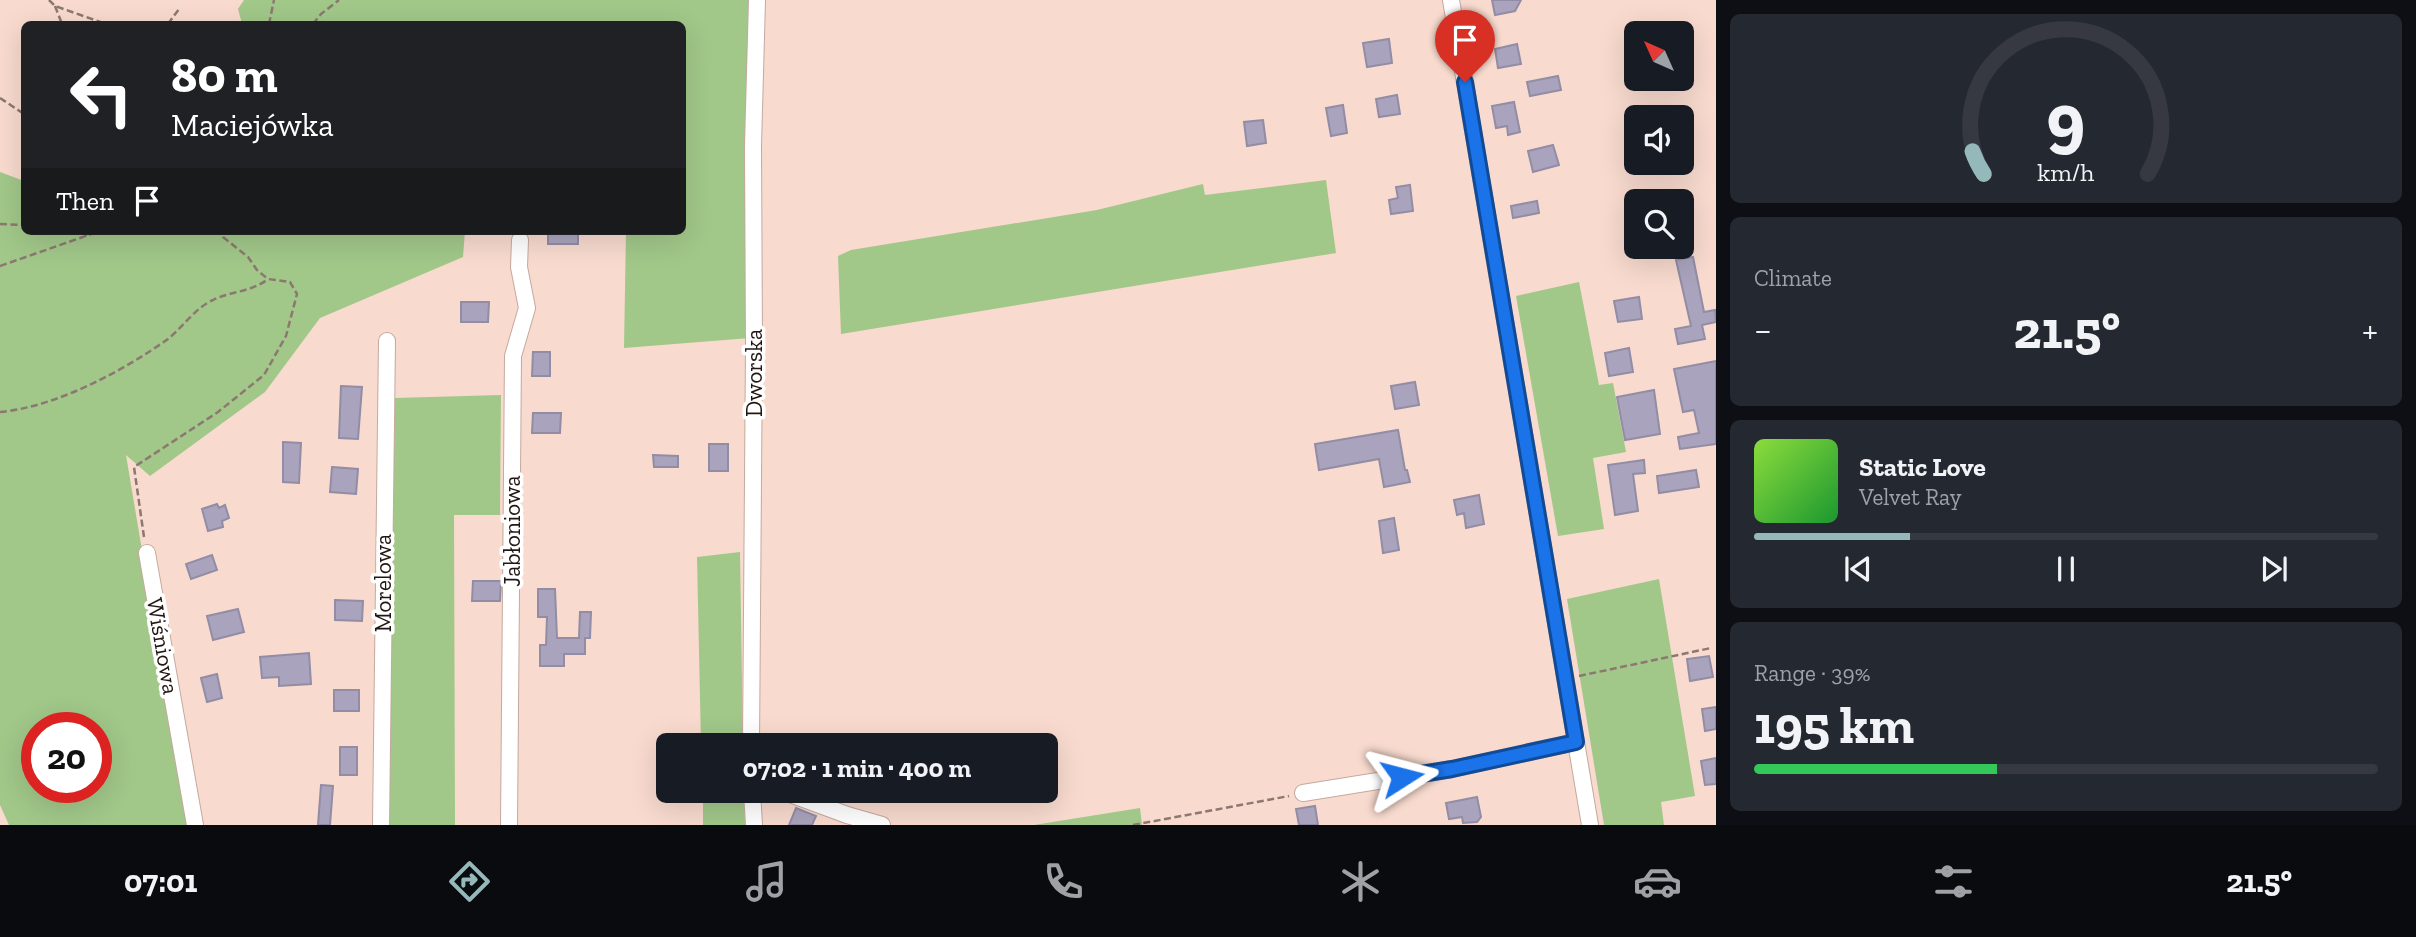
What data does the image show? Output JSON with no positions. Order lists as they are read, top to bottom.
{
  "streets": {
    "street": [
      "Dworska",
      "Jabłoniowa",
      "Morelowa",
      "Wiśniowa"
    ]
  },
  "north": "top left",
  "page": {
    "turn": ["80 m", "Maciejówka"],
    "then": "Then",
    "tile": [
      "Climate",
      ["Range · 39%", "195 km"]
    ],
    "heat": ["−", "21.5°", "+"],
    "song": ["Static Love", "Velvet Ray"],
    "limit": "20",
    "trip": "07:02 · 1 min · 400 m",
    "tabs": ["07:01", "21.5°"],
    "gauge": ["9", "km/h"]
  }
}
